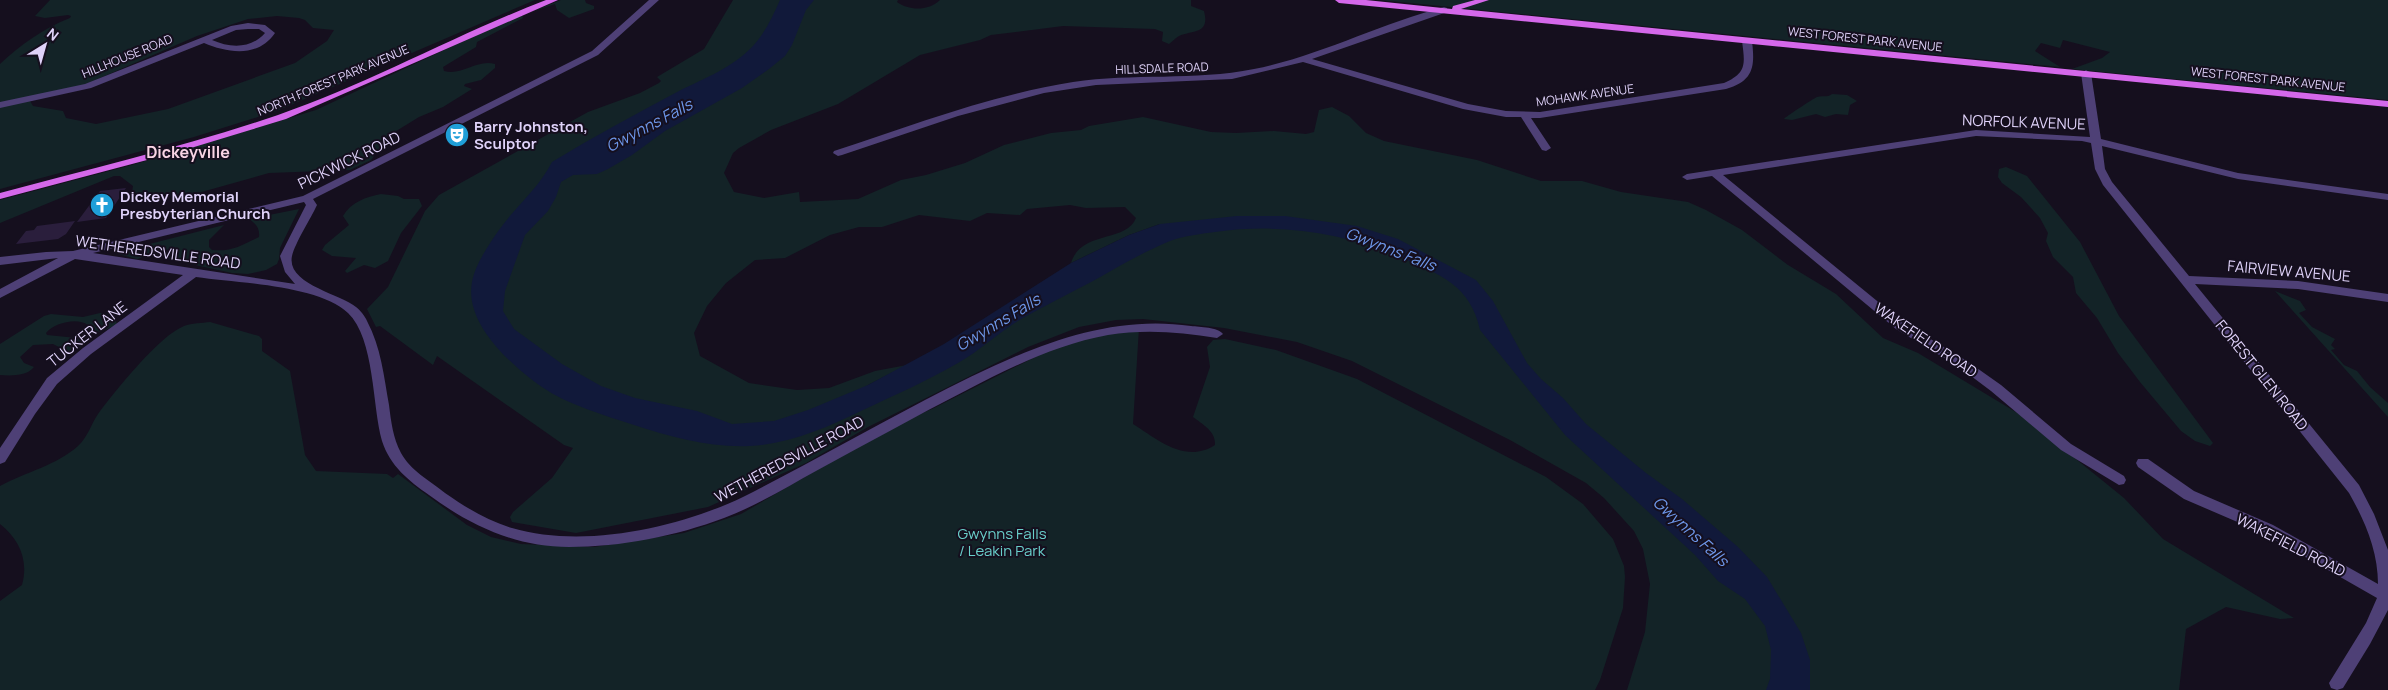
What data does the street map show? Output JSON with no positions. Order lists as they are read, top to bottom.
{
  "streets": {
    "main road": ["WEST FOREST PARK AVENUE", "HILLSDALE ROAD", "NORTH FOREST PARK AVENUE"],
    "street": [
      "HILLHOUSE ROAD",
      "MOHAWK AVENUE",
      "NORFOLK AVENUE",
      "PICKWICK ROAD",
      "WETHEREDSVILLE ROAD",
      "FAIRVIEW AVENUE",
      "TUCKER LANE",
      "WAKEFIELD ROAD",
      "FOREST GLEN ROAD"
    ]
  },
  "crossings": [
    ["WEST FOREST PARK AVENUE", "HILLSDALE ROAD"],
    ["WEST FOREST PARK AVENUE", "MOHAWK AVENUE"],
    ["WEST FOREST PARK AVENUE", "FOREST GLEN ROAD"],
    ["HILLSDALE ROAD", "MOHAWK AVENUE"],
    ["NORFOLK AVENUE", "WAKEFIELD ROAD"],
    ["NORFOLK AVENUE", "FOREST GLEN ROAD"],
    ["PICKWICK ROAD", "WETHEREDSVILLE ROAD"],
    ["WETHEREDSVILLE ROAD", "TUCKER LANE"],
    ["FAIRVIEW AVENUE", "FOREST GLEN ROAD"],
    ["WAKEFIELD ROAD", "FOREST GLEN ROAD"]
  ],
  "districts": ["Dickeyville"],
  "water": ["Gwynns Falls"],
  "parks": ["Gwynns Falls / Leakin Park"],
  "places": {
    "theatre": ["Barry Johnston, Sculptor"],
    "church": ["Dickey Memorial Presbyterian Church"]
  },
  "north": "top right"
}
